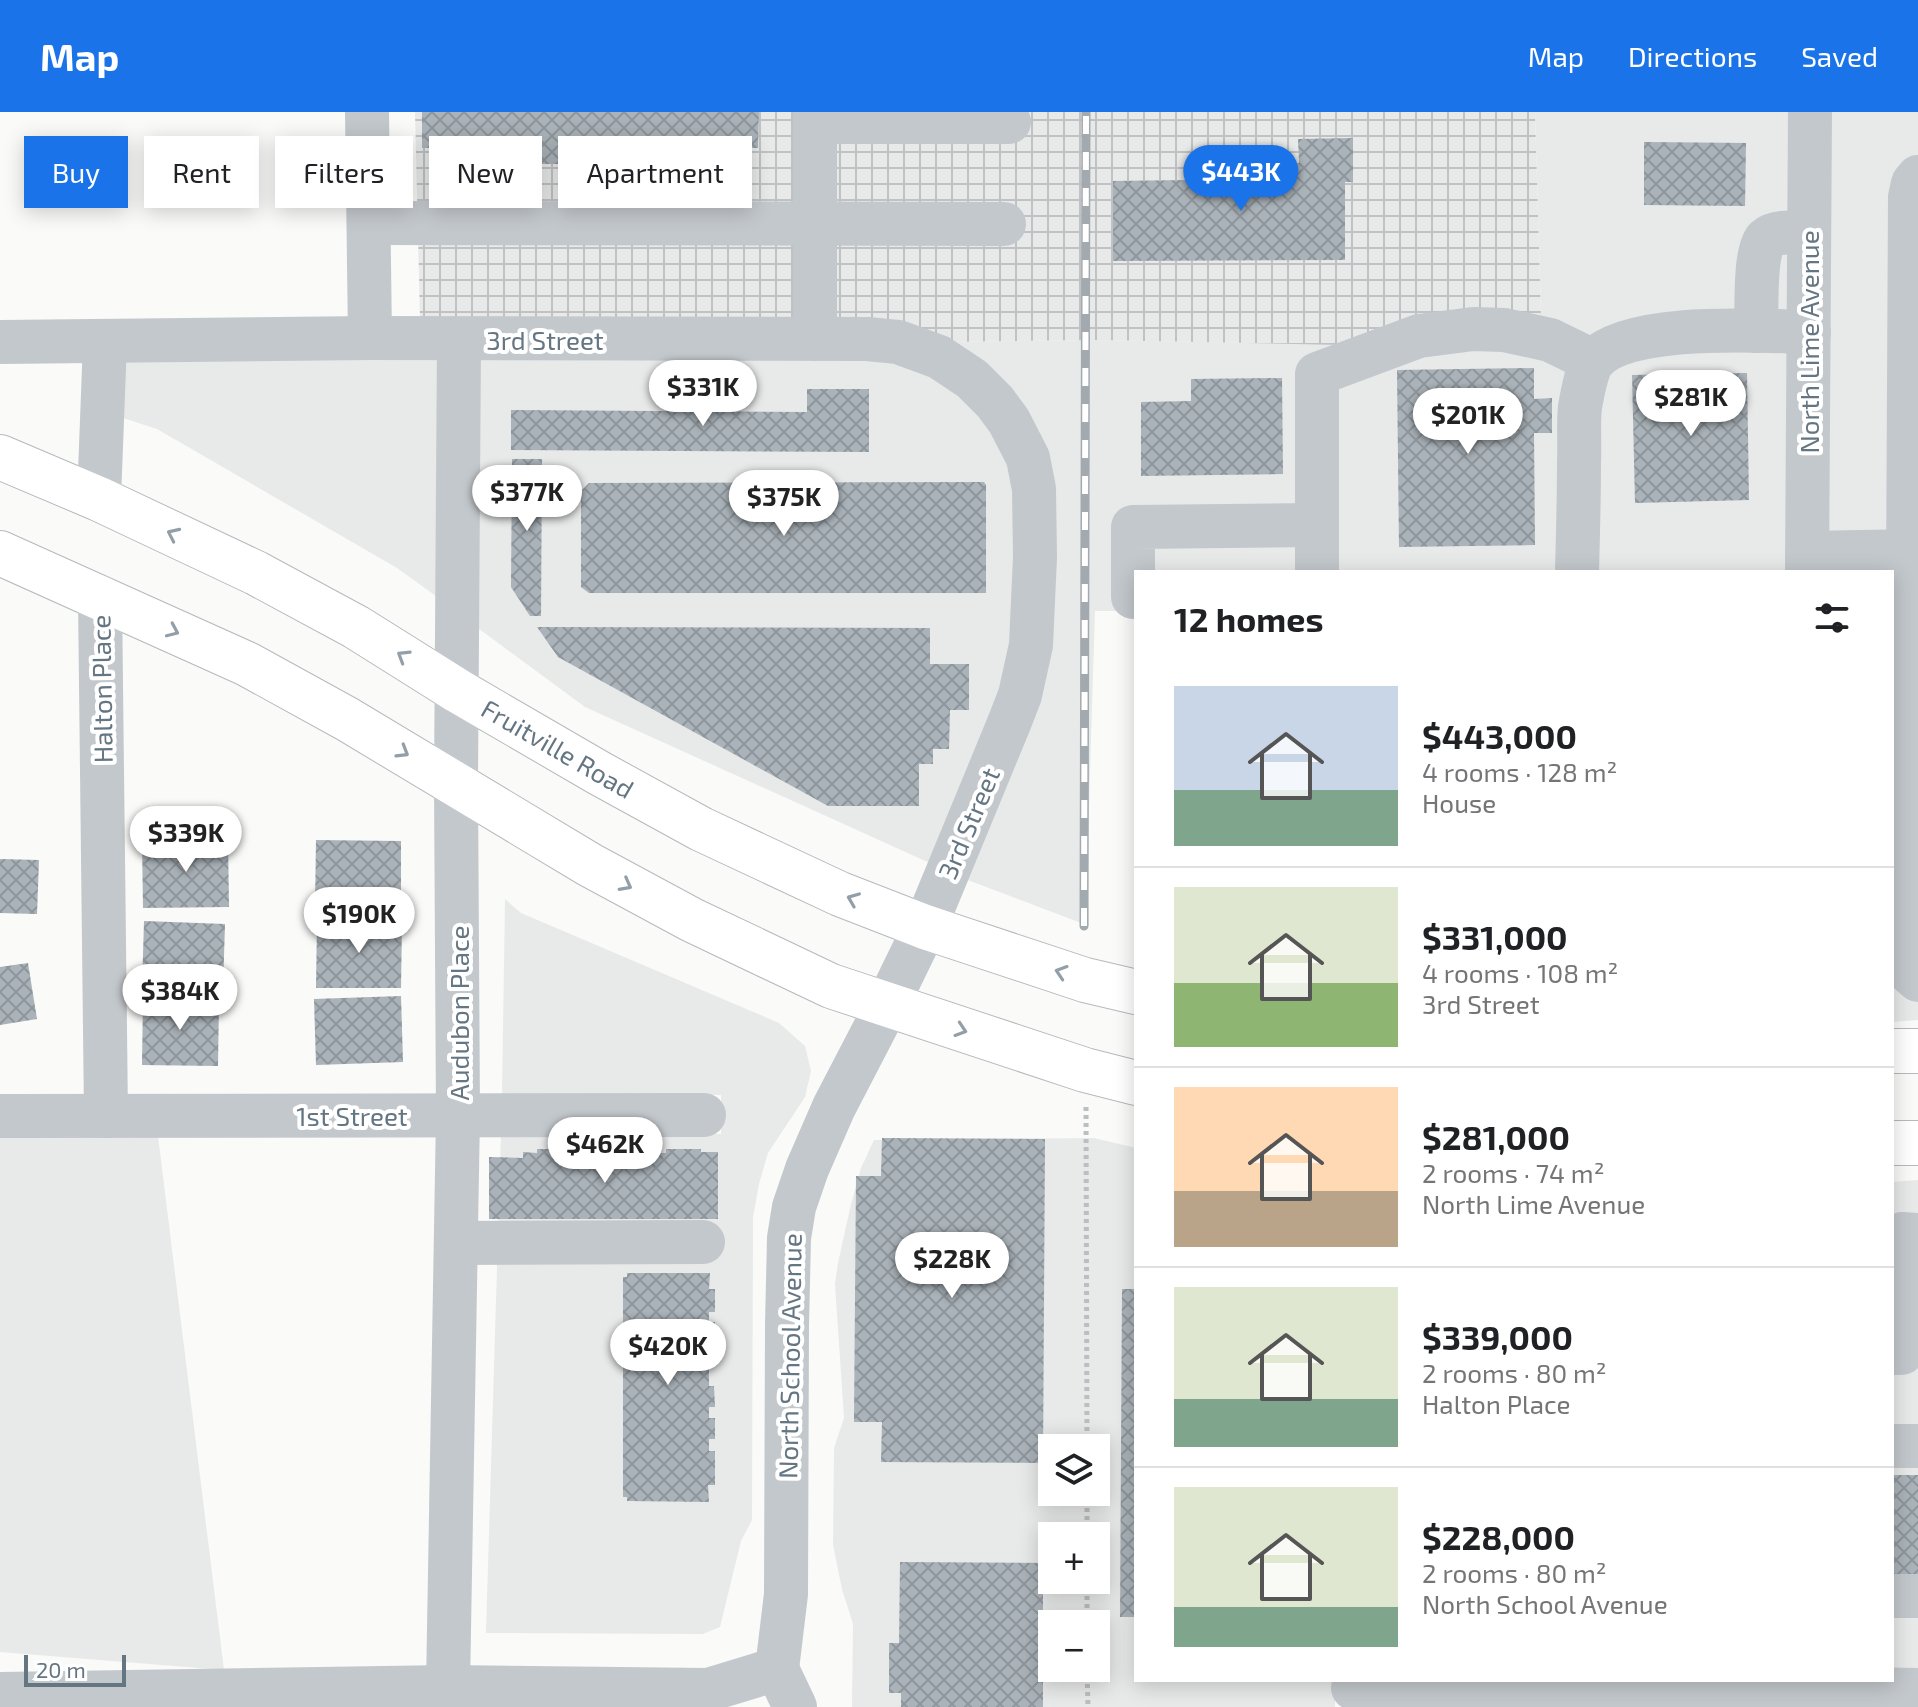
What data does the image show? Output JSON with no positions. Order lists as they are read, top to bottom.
{
  "streets": {
    "main road": ["Fruitville Road"],
    "street": [
      "3rd Street",
      "North Lime Avenue",
      "Halton Place",
      "Audubon Place",
      "1st Street",
      "North School Avenue"
    ]
  },
  "crossings": [
    ["3rd Street", "Fruitville Road"],
    ["3rd Street", "Audubon Place"],
    ["3rd Street", "North School Avenue"],
    ["Halton Place", "1st Street"],
    ["Fruitville Road", "Audubon Place"],
    ["Fruitville Road", "North School Avenue"],
    ["Audubon Place", "1st Street"]
  ],
  "scale_bar": "20 m",
  "page": {
    "header": "Map",
    "nav": ["Map", "Directions", "Saved"],
    "chip": [
      "Buy",
      "Rent",
      "Filters",
      "New",
      "Apartment"
    ],
    "price": [
      "$443K",
      "$331K",
      "$281K",
      "$201K",
      "$377K",
      "$375K",
      "$339K",
      "$190K",
      "$384K",
      "$462K",
      "$228K",
      "$420K"
    ],
    "heading": "12 homes",
    "list": [
      {
        "name": "$443,000",
        "note": "4 rooms · 128 m² · House"
      },
      {
        "name": "$331,000",
        "note": "4 rooms · 108 m² · 3rd Street"
      },
      {
        "name": "$281,000",
        "note": "2 rooms · 74 m² · North Lime Avenue"
      },
      {
        "name": "$339,000",
        "note": "2 rooms · 80 m² · Halton Place"
      },
      {
        "name": "$228,000",
        "note": "2 rooms · 80 m² · North School Avenue"
      }
    ],
    "map_buttons": ["+", "−"],
    "scale": "20 m"
  }
}
